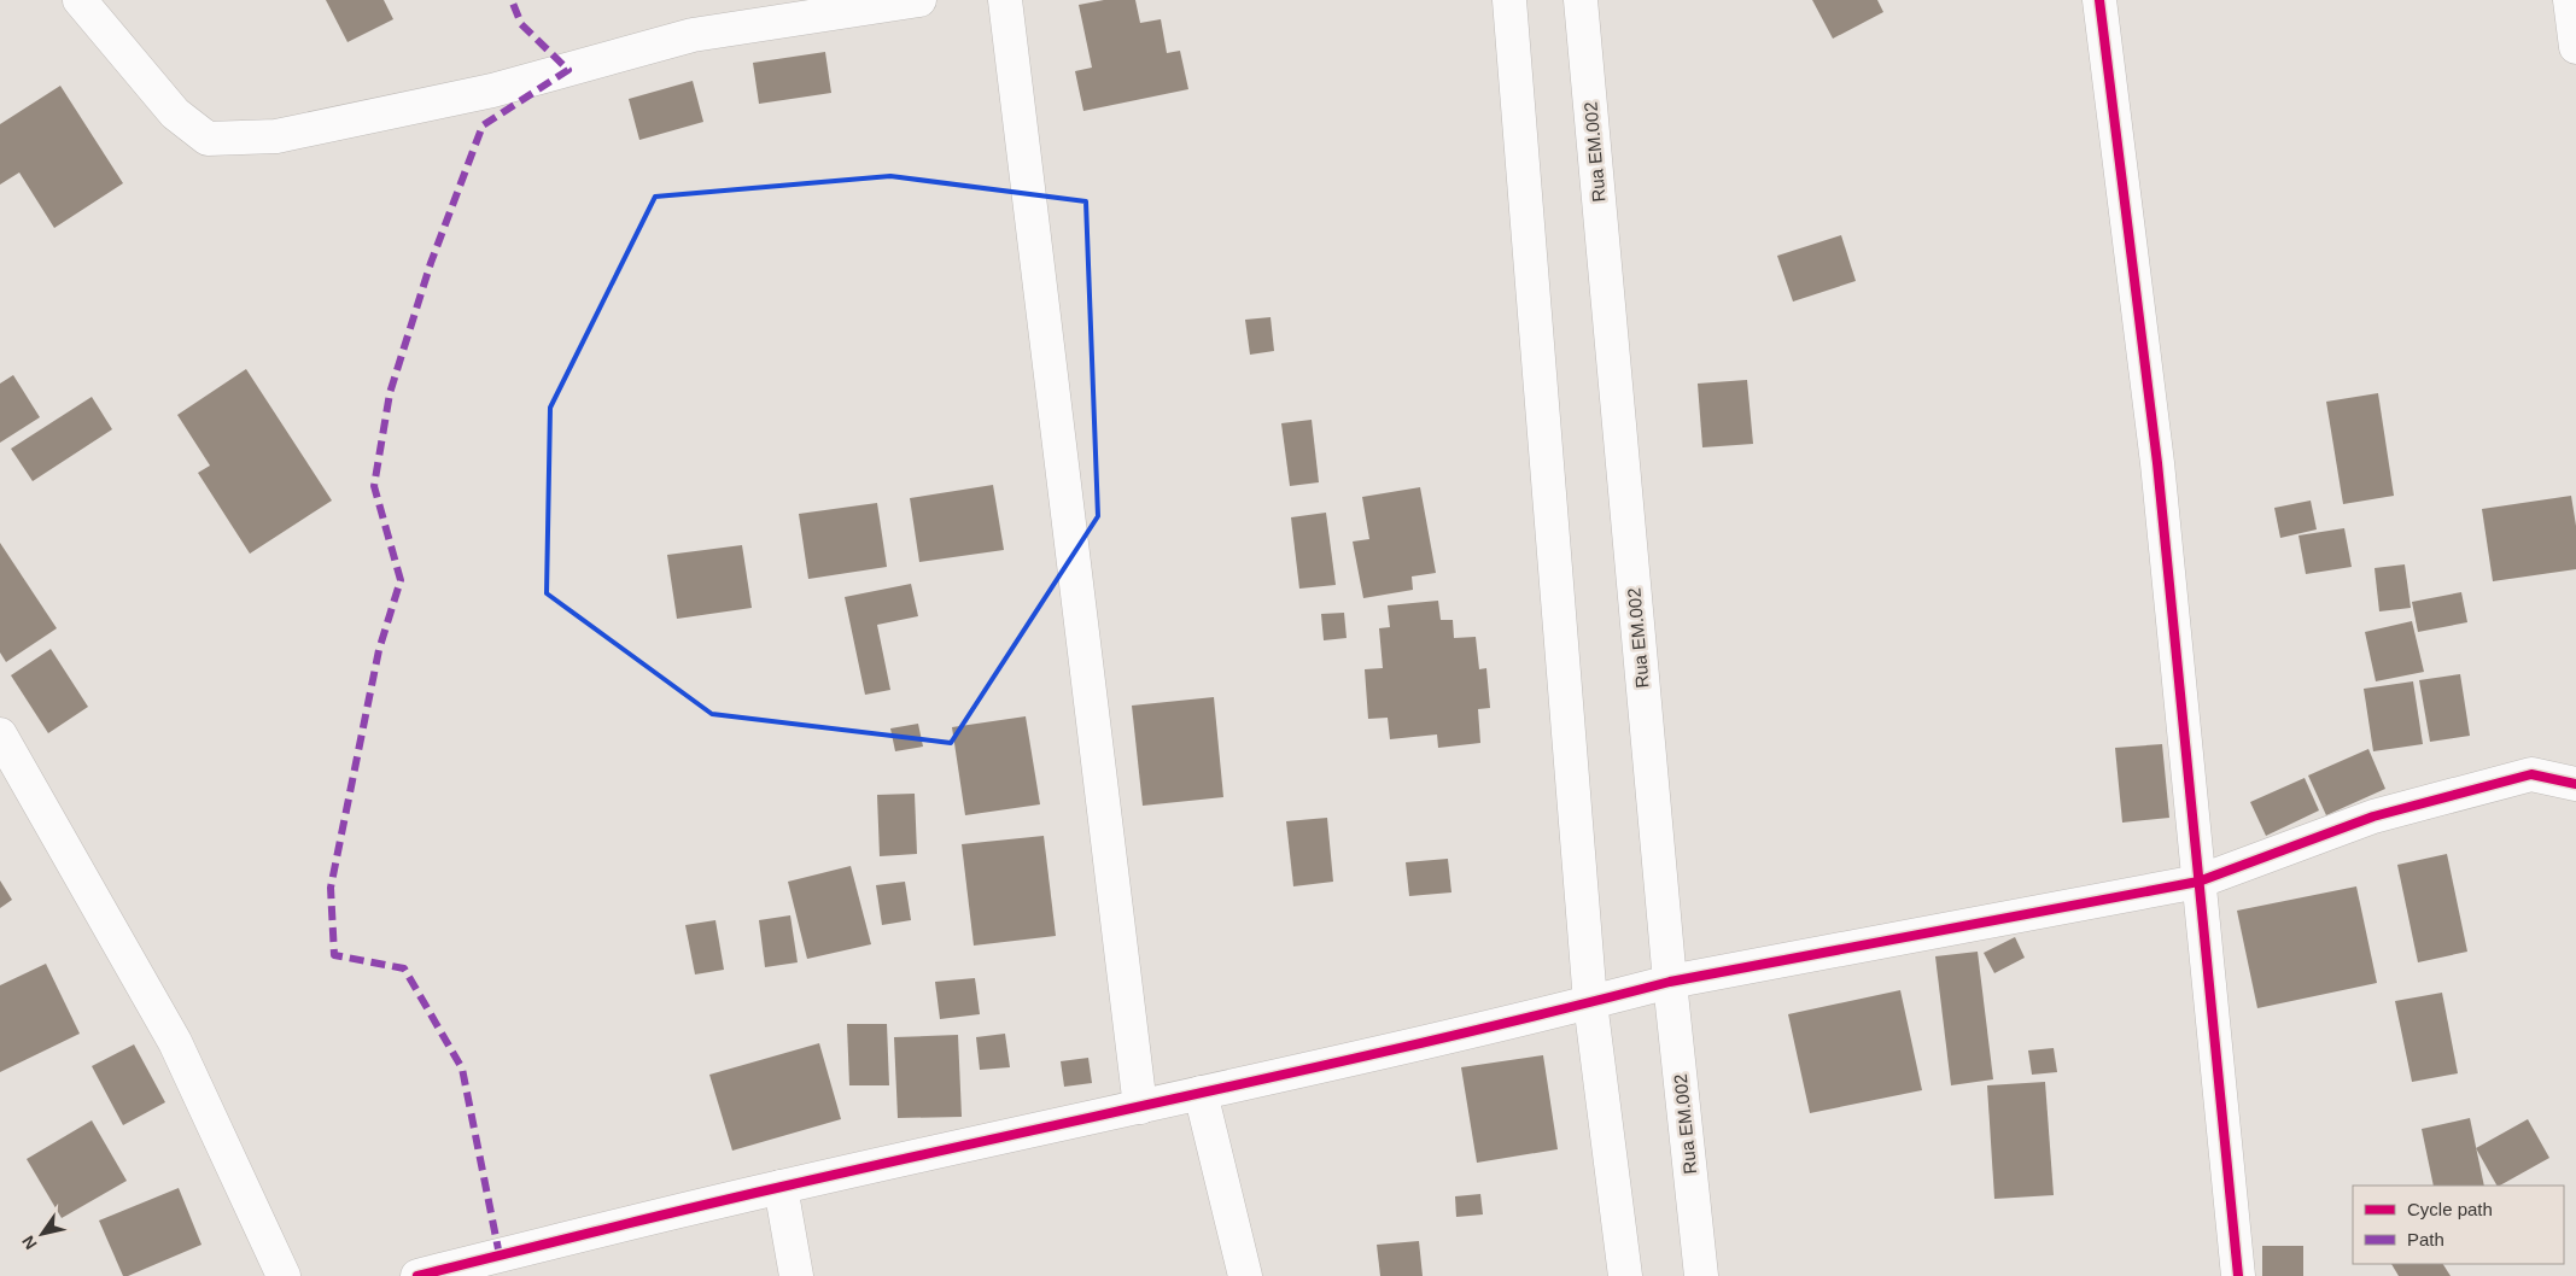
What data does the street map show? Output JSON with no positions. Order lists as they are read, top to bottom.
{
  "streets": {
    "street": ["Rua EM.002"]
  },
  "legend": ["Cycle path", "Path"],
  "north": "bottom left"
}
